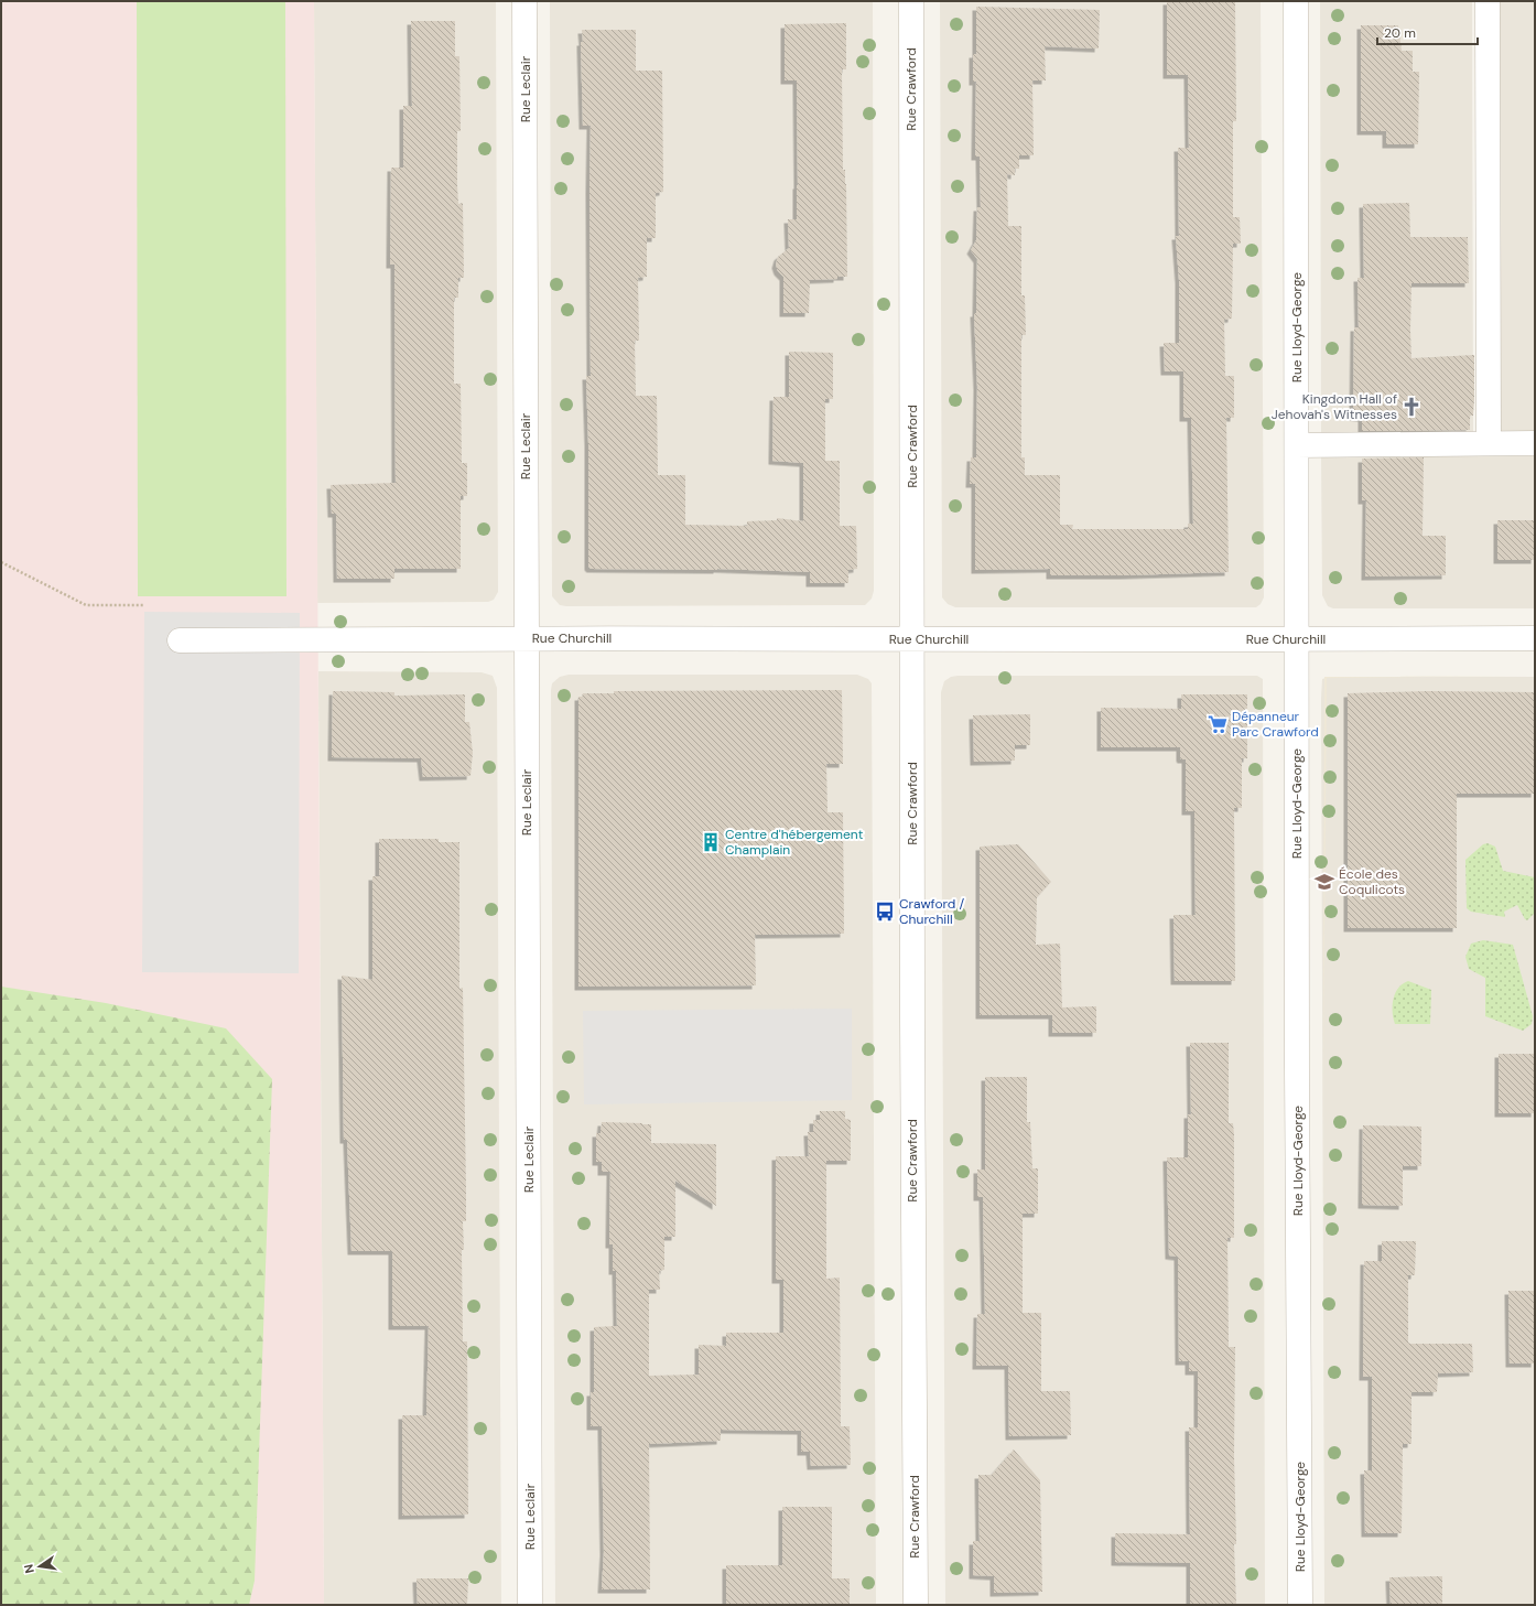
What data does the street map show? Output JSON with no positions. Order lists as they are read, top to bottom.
{
  "streets": {
    "street": [
      "Rue Leclair",
      "Rue Crawford",
      "Rue Lloyd-George",
      "Rue Churchill"
    ]
  },
  "crossings": [
    ["Rue Leclair", "Rue Churchill"],
    ["Rue Crawford", "Rue Churchill"],
    ["Rue Lloyd-George", "Rue Churchill"]
  ],
  "places": {
    "church": ["Kingdom Hall of Jehovah's Witnesses"],
    "supermarket": ["Dépanneur Parc Crawford"],
    "building": ["Centre d'hébergement Champlain"],
    "school or university": ["École des Coqulicots"],
    "bus stop": ["Crawford / Churchill"]
  },
  "scale_bar": "20 m",
  "north": "left"
}
